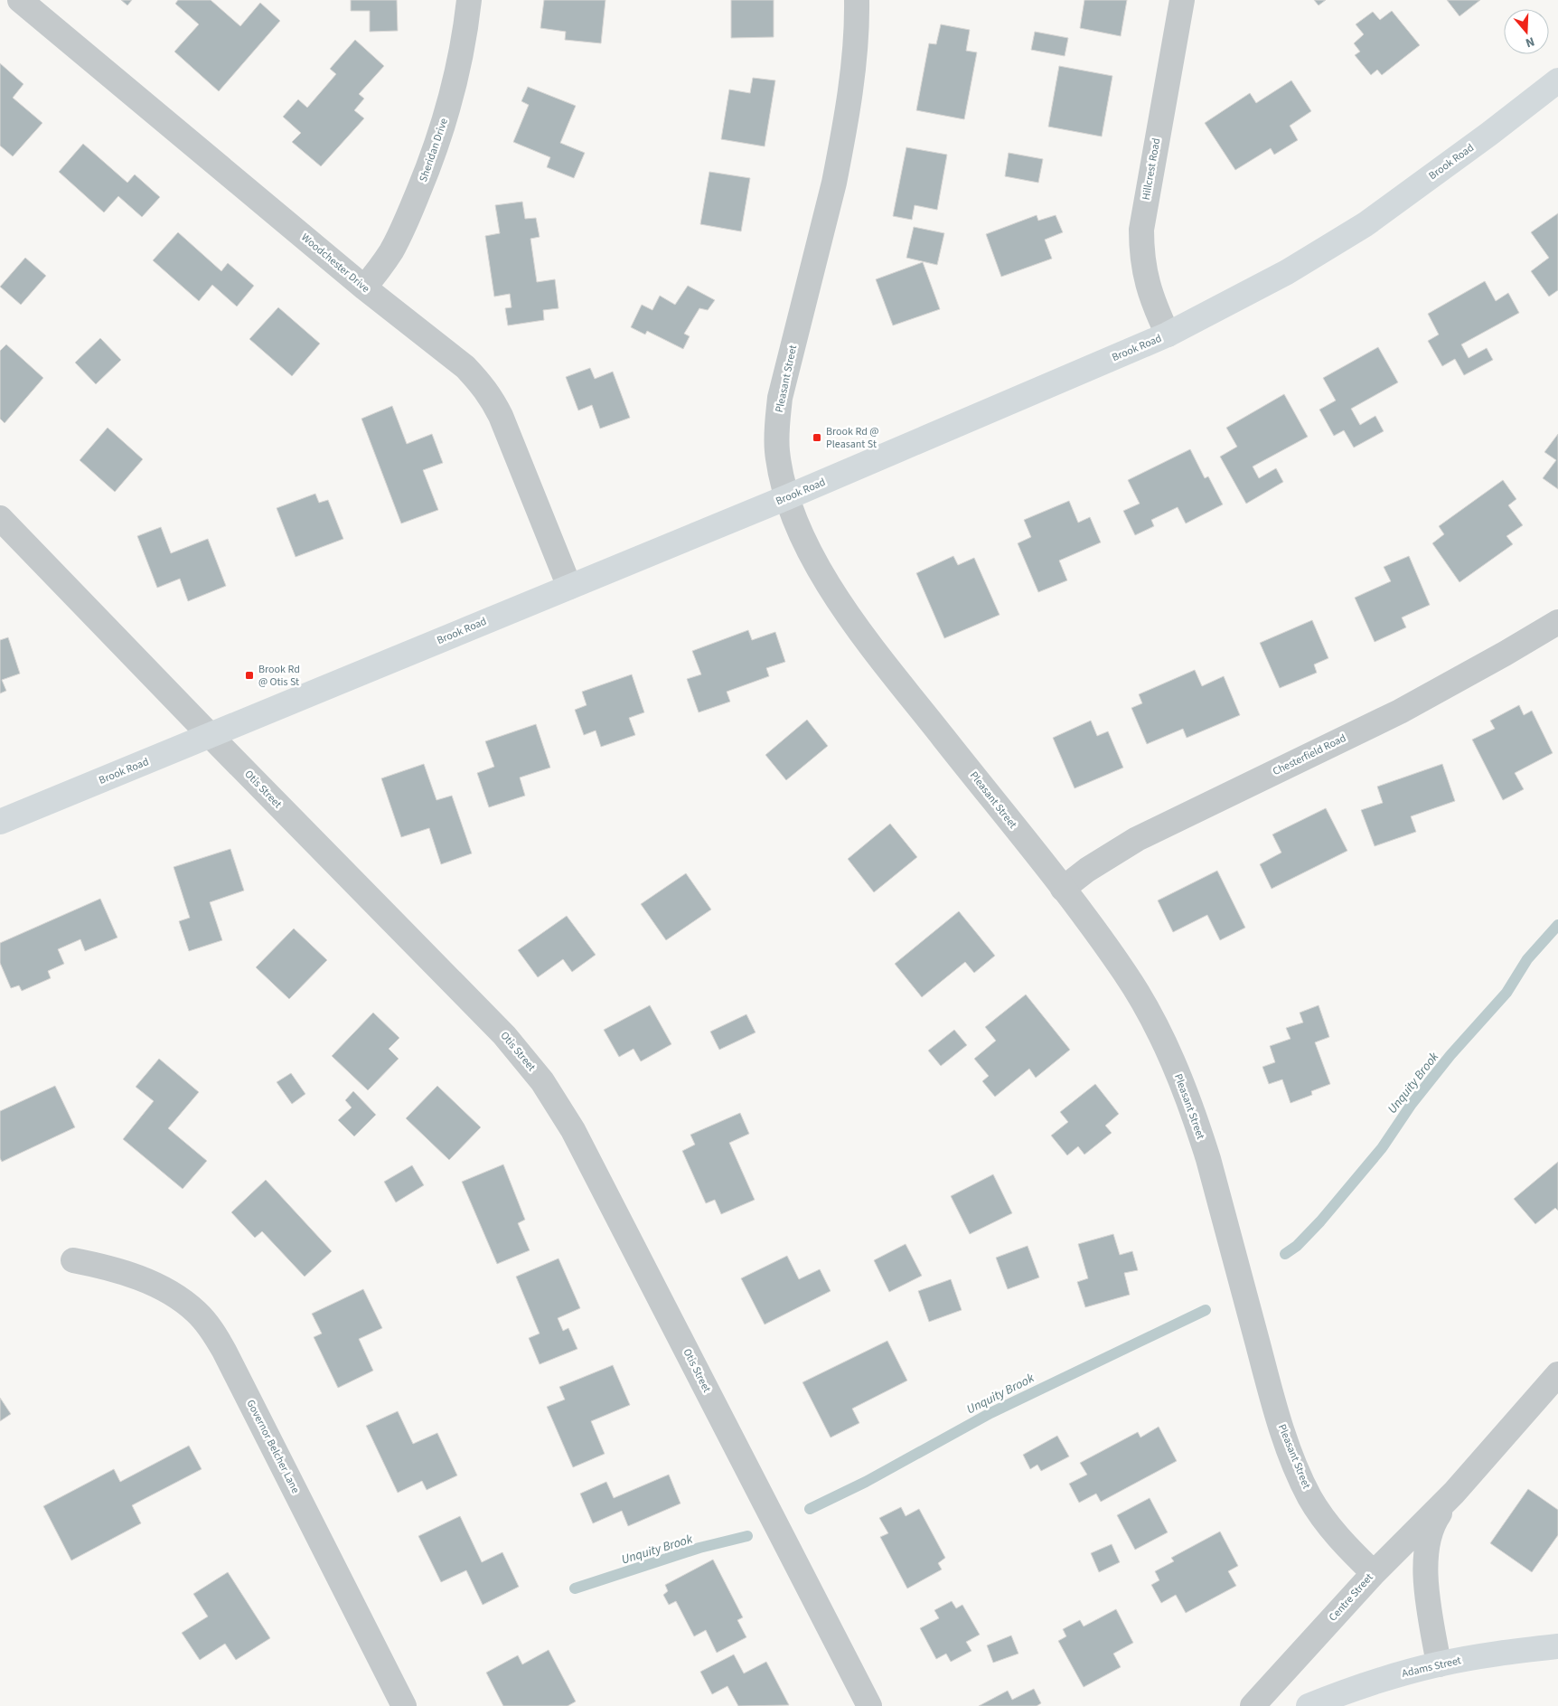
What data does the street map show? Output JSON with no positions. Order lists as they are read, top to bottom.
{
  "streets": {
    "main road": ["Brook Road", "Adams Street"],
    "street": [
      "Sheridan Drive",
      "Hillcrest Road",
      "Woodchester Drive",
      "Pleasant Street",
      "Chesterfield Road",
      "Otis Street",
      "Governor Belcher Lane",
      "Centre Street"
    ]
  },
  "crossings": [
    ["Sheridan Drive", "Woodchester Drive"],
    ["Brook Road", "Hillcrest Road"],
    ["Brook Road", "Woodchester Drive"],
    ["Brook Road", "Pleasant Street"],
    ["Brook Road", "Otis Street"],
    ["Pleasant Street", "Chesterfield Road"],
    ["Pleasant Street", "Centre Street"],
    ["Centre Street", "Adams Street"]
  ],
  "water": ["Unquity Brook"],
  "places": {
    "transit": ["Brook Rd @ Pleasant St", "Brook Rd @ Otis St"]
  },
  "north": "bottom"
}
